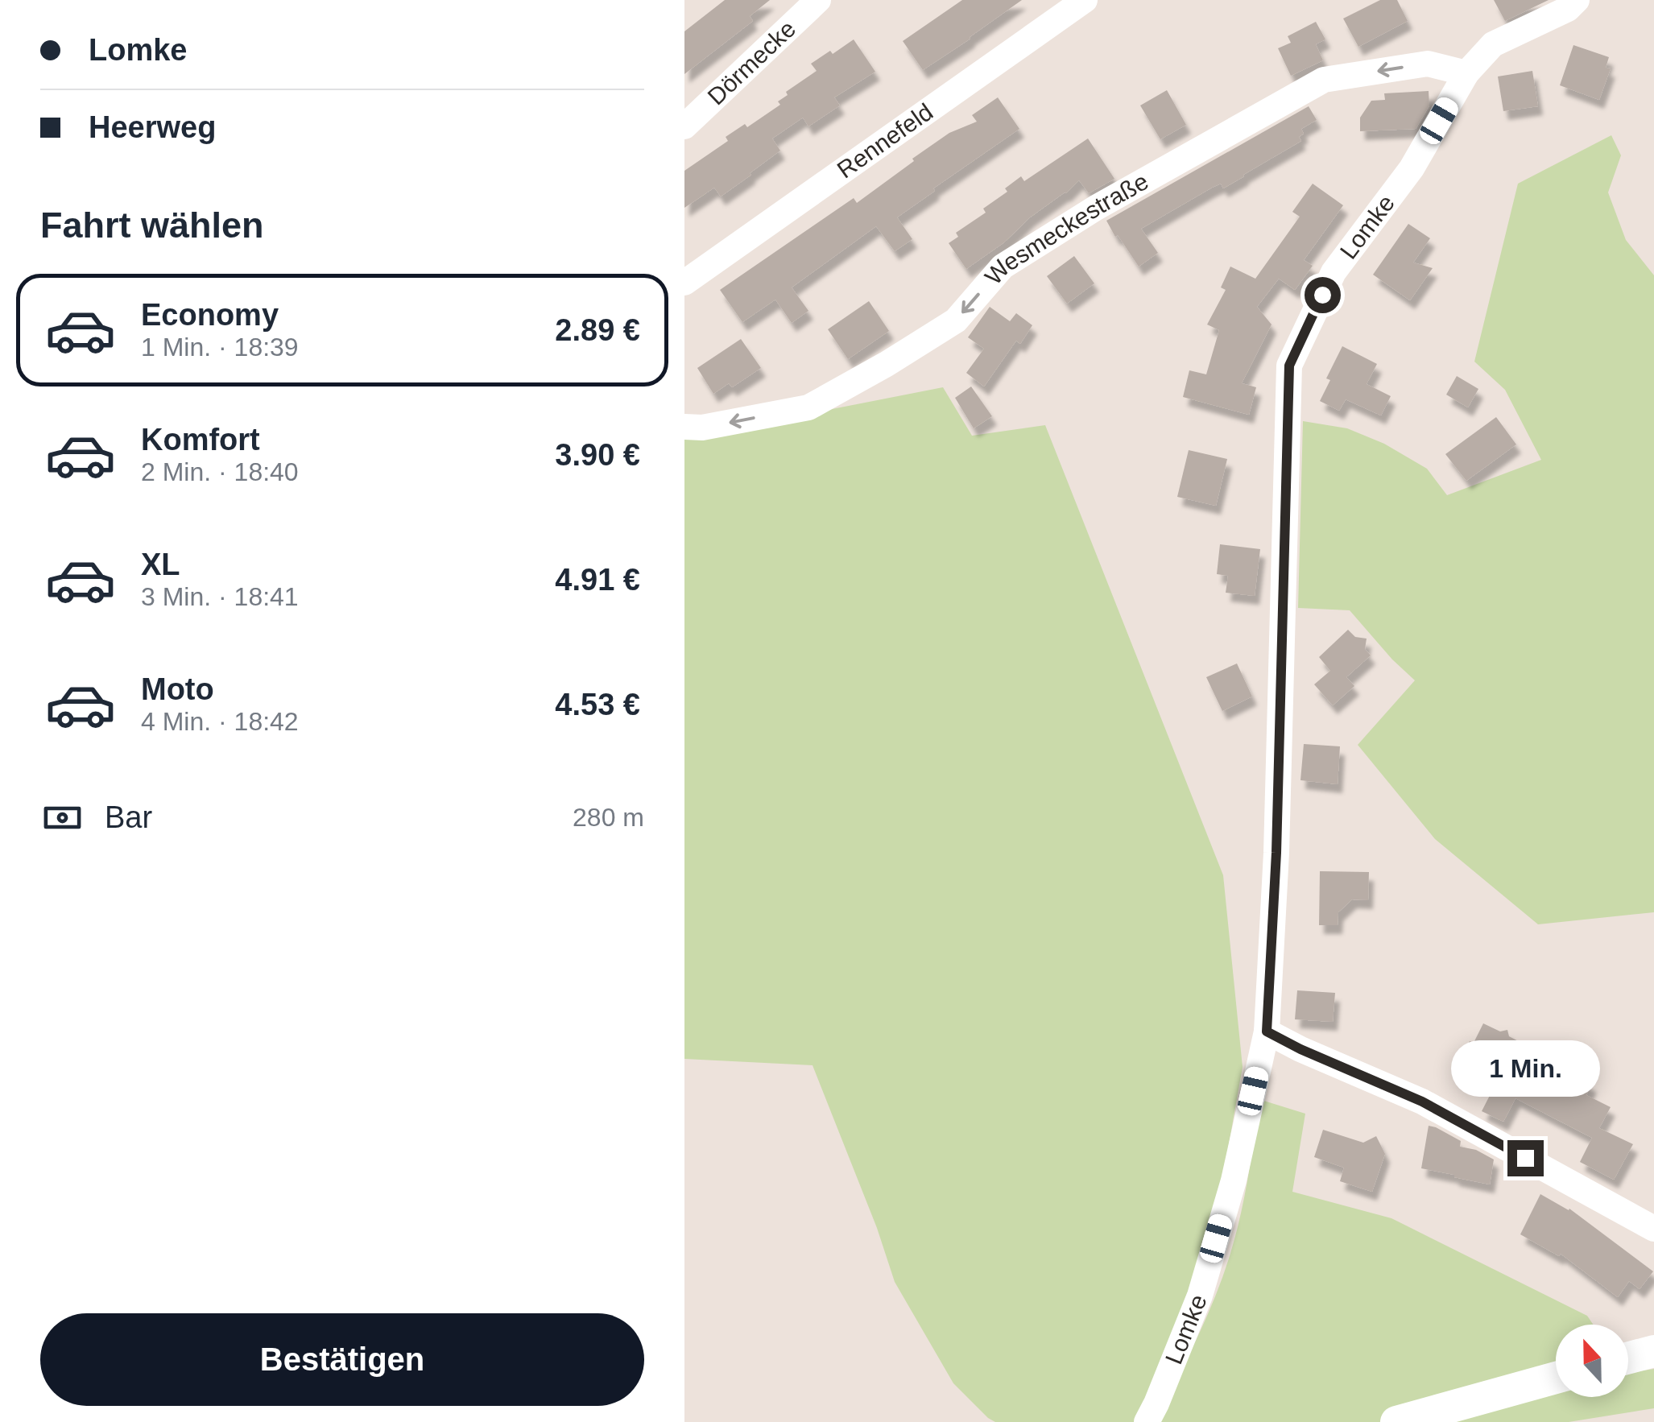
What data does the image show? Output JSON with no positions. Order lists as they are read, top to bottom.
{
  "streets": {
    "street": [
      "Dörmecke",
      "Rennefeld",
      "Lomke",
      "Wesmeckestraße"
    ]
  },
  "crossings": [
    ["Lomke", "Wesmeckestraße"]
  ],
  "one_way": ["Wesmeckestraße"],
  "north": "top",
  "page": {
    "banner": ["Lomke", "Heerweg"],
    "heading": "Fahrt wählen",
    "list": [
      {
        "name": "Economy",
        "note": "1 Min. · 18:39",
        "value": "2.89 €"
      },
      {
        "name": "Komfort",
        "note": "2 Min. · 18:40",
        "value": "3.90 €"
      },
      {
        "name": "XL",
        "note": "3 Min. · 18:41",
        "value": "4.91 €"
      },
      {
        "name": "Moto",
        "note": "4 Min. · 18:42",
        "value": "4.53 €"
      }
    ],
    "pay": ["Bar", "280 m"],
    "bubble": "1 Min.",
    "buttons": "Bestätigen"
  }
}
